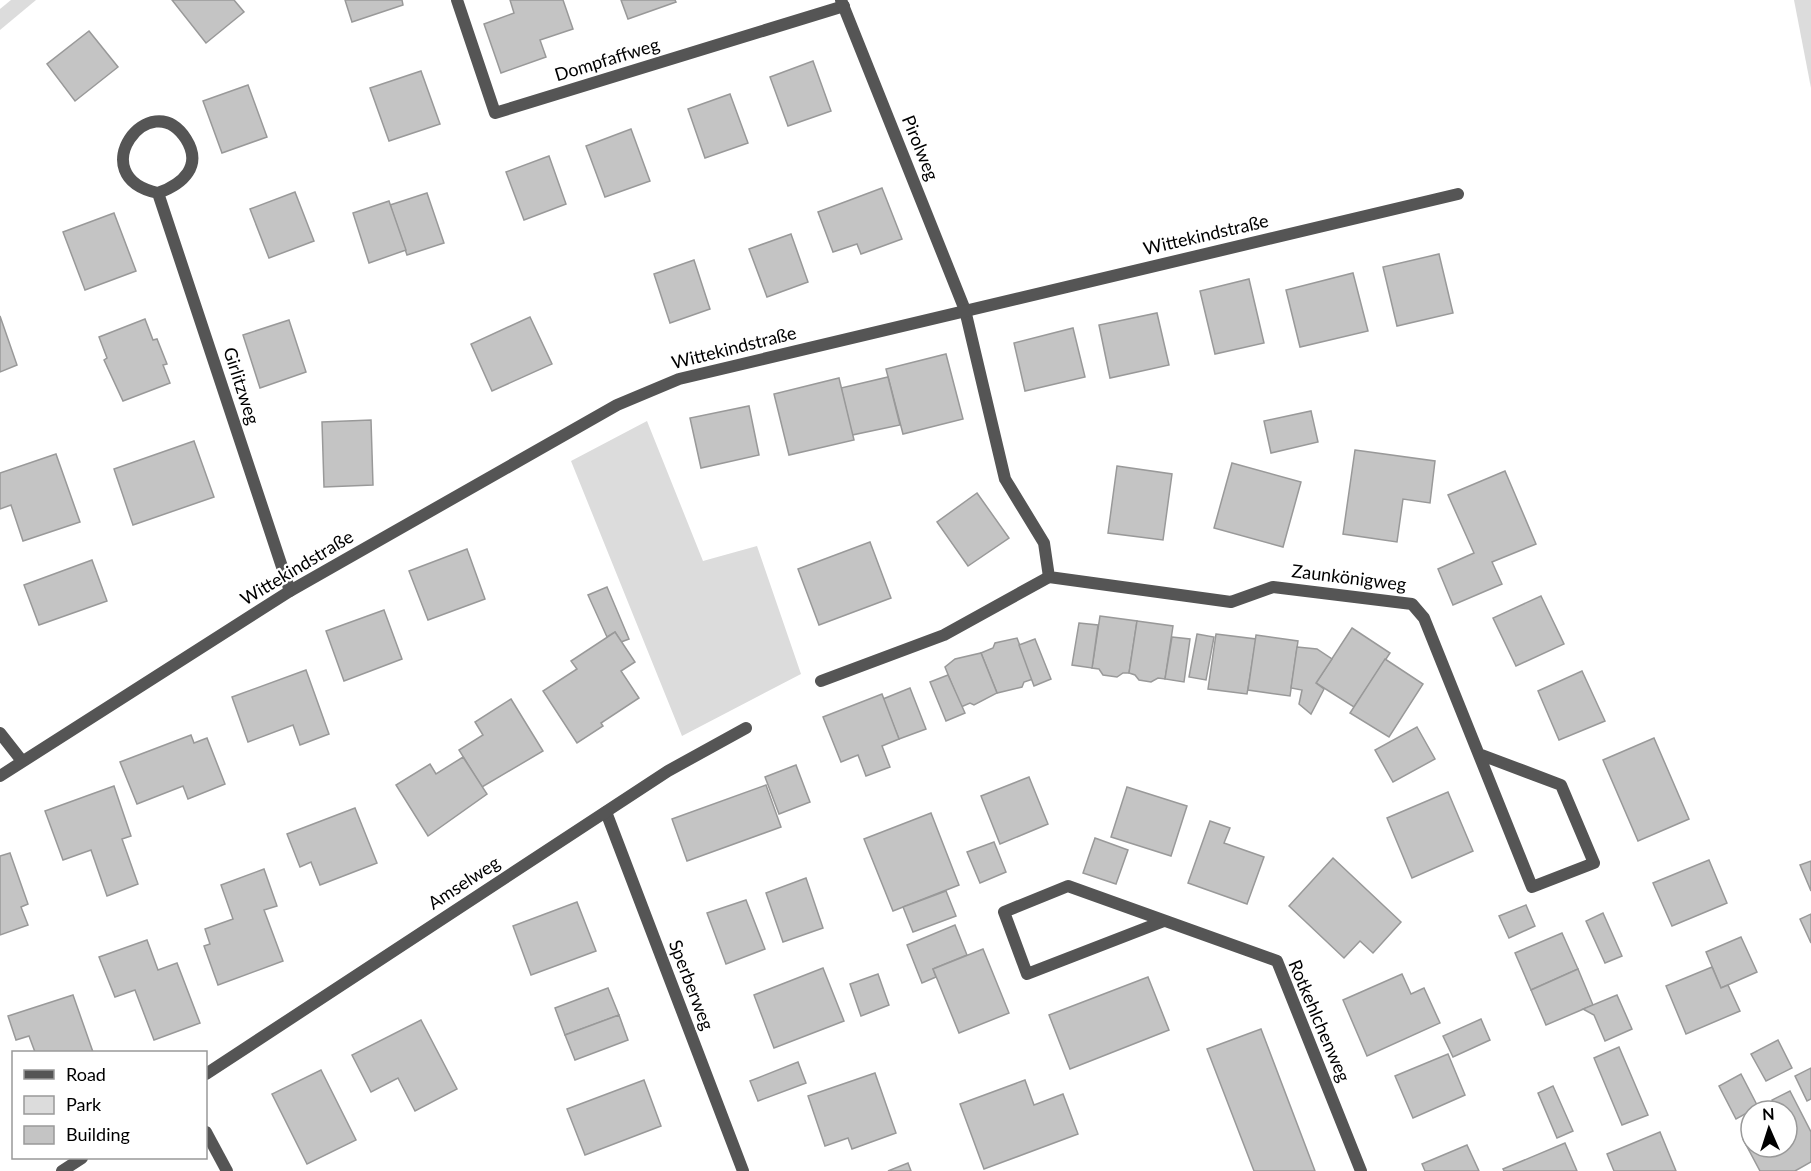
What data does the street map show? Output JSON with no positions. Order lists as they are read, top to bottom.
{
  "streets": {
    "street": [
      "Dompfaffweg",
      "Pirolweg",
      "Wittekindstraße",
      "Girlitzweg",
      "Zaunkönigweg",
      "Amselweg",
      "Sperberweg",
      "Rotkehlchenweg"
    ]
  },
  "crossings": [
    ["Dompfaffweg", "Pirolweg"],
    ["Pirolweg", "Wittekindstraße"],
    ["Wittekindstraße", "Girlitzweg"],
    ["Amselweg", "Sperberweg"]
  ],
  "legend": ["Road", "Park", "Building"],
  "north": "top"
}
